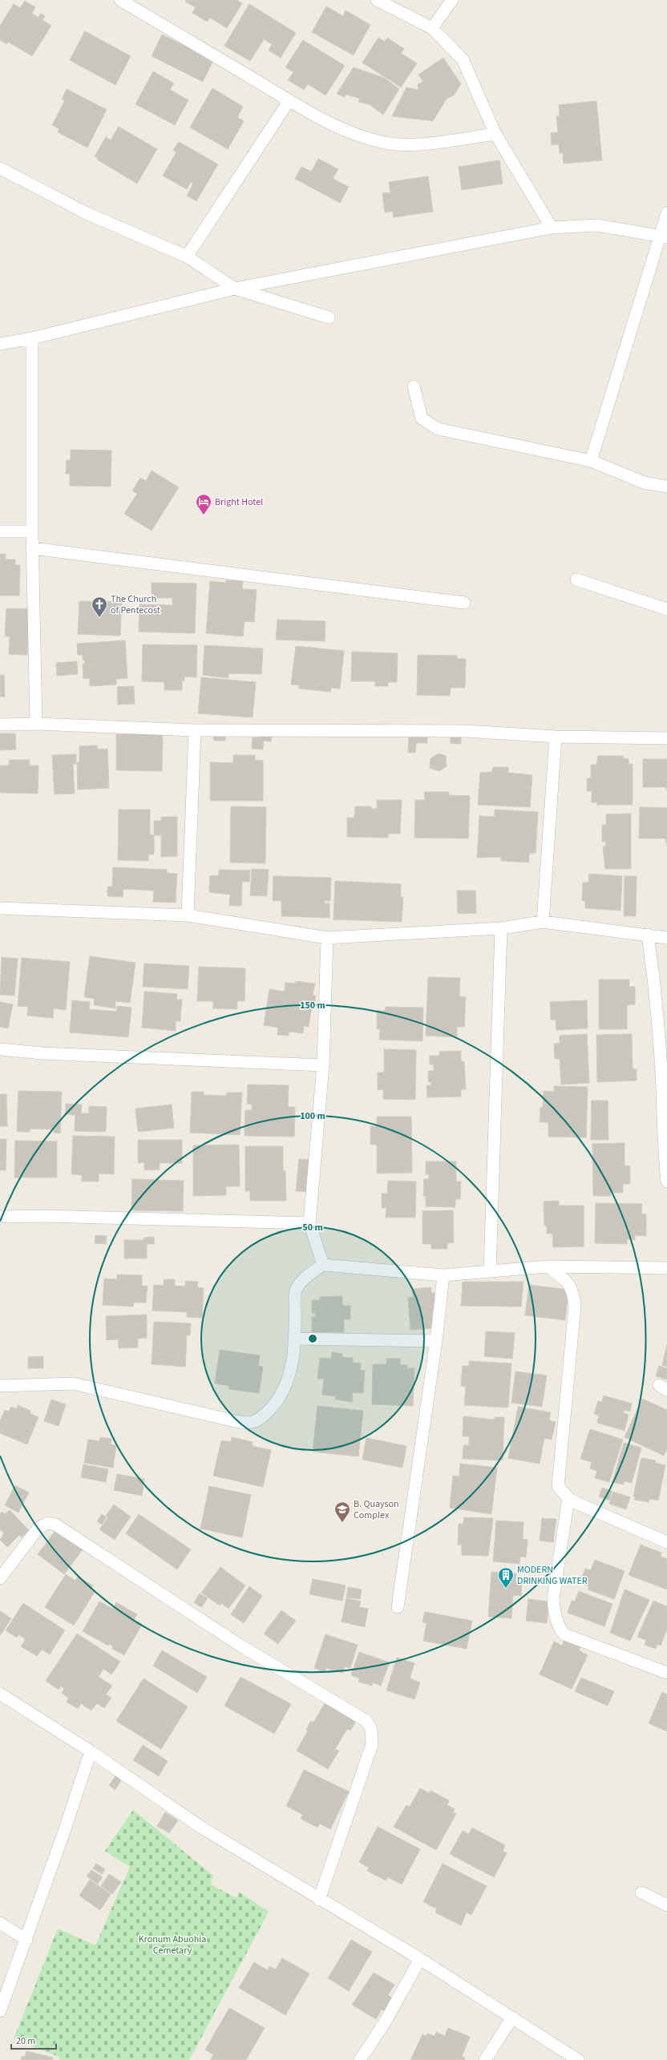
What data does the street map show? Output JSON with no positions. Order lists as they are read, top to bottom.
{
  "parks": ["Kronum Abuohia Cemetary"],
  "places": {
    "hotel": ["Bright Hotel"],
    "church": ["The Church of Pentecost"],
    "school or university": ["B. Quayson Complex"],
    "building": ["MODERN DRINKING WATER"]
  },
  "scale_bar": "20 m",
  "rings": ["150 m", "100 m", "50 m"]
}
